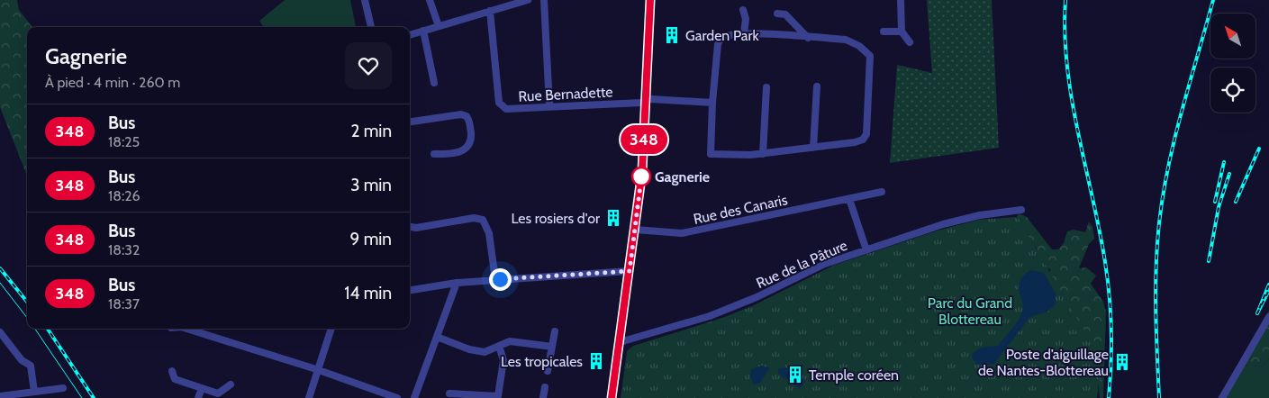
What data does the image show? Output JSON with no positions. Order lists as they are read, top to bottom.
{
  "streets": {
    "street": ["Rue Bernadette", "Rue des Canaris", "Rue de la Pâture"]
  },
  "parks": ["Parc du Grand Blottereau"],
  "places": {
    "building": [
      "Garden Park",
      "Les rosiers d'or",
      "Les tropicales",
      "Poste d’aiguillage de Nantes-Blottereau",
      "Temple coréen"
    ],
    "other": ["Gagnerie"]
  },
  "lines": ["bus line 348"],
  "north": "top left",
  "page": {
    "on_map": "348",
    "heading": ["Gagnerie", "À pied · 4 min · 260 m"],
    "list": [
      {
        "mark": "348",
        "name": "Bus",
        "note": "18:25",
        "value": "2 min"
      },
      {
        "mark": "348",
        "name": "Bus",
        "note": "18:26",
        "value": "3 min"
      },
      {
        "mark": "348",
        "name": "Bus",
        "note": "18:32",
        "value": "9 min"
      },
      {
        "mark": "348",
        "name": "Bus",
        "note": "18:37",
        "value": "14 min"
      }
    ]
  }
}
